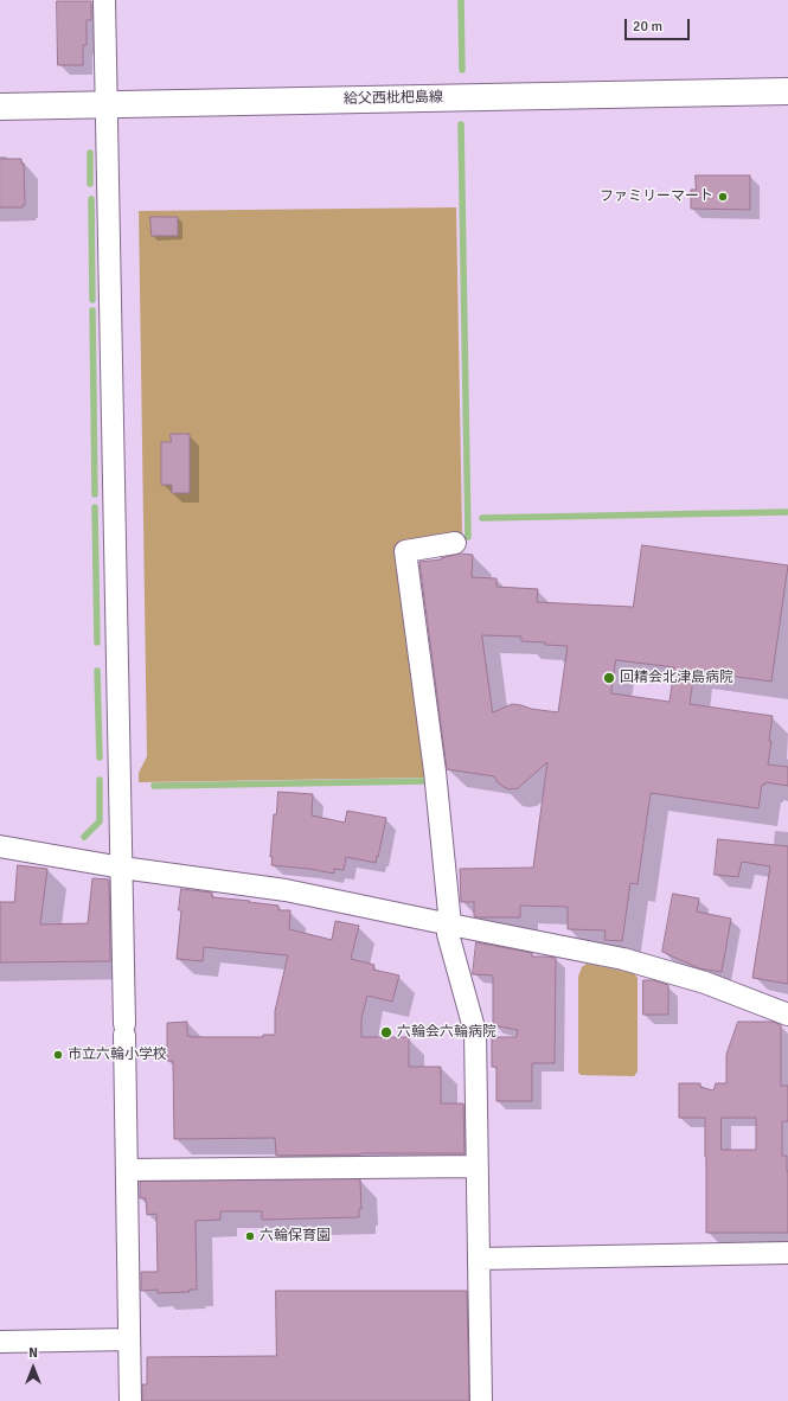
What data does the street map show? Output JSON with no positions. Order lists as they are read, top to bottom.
{
  "streets": {
    "main road": ["給父西枇杷島線"]
  },
  "places": [
    "ファミリーマート",
    "回精会北津島病院",
    "六輪会六輪病院",
    "市立六輪小学校",
    "六輪保育園"
  ],
  "scale_bar": "20 m",
  "north": "top"
}
